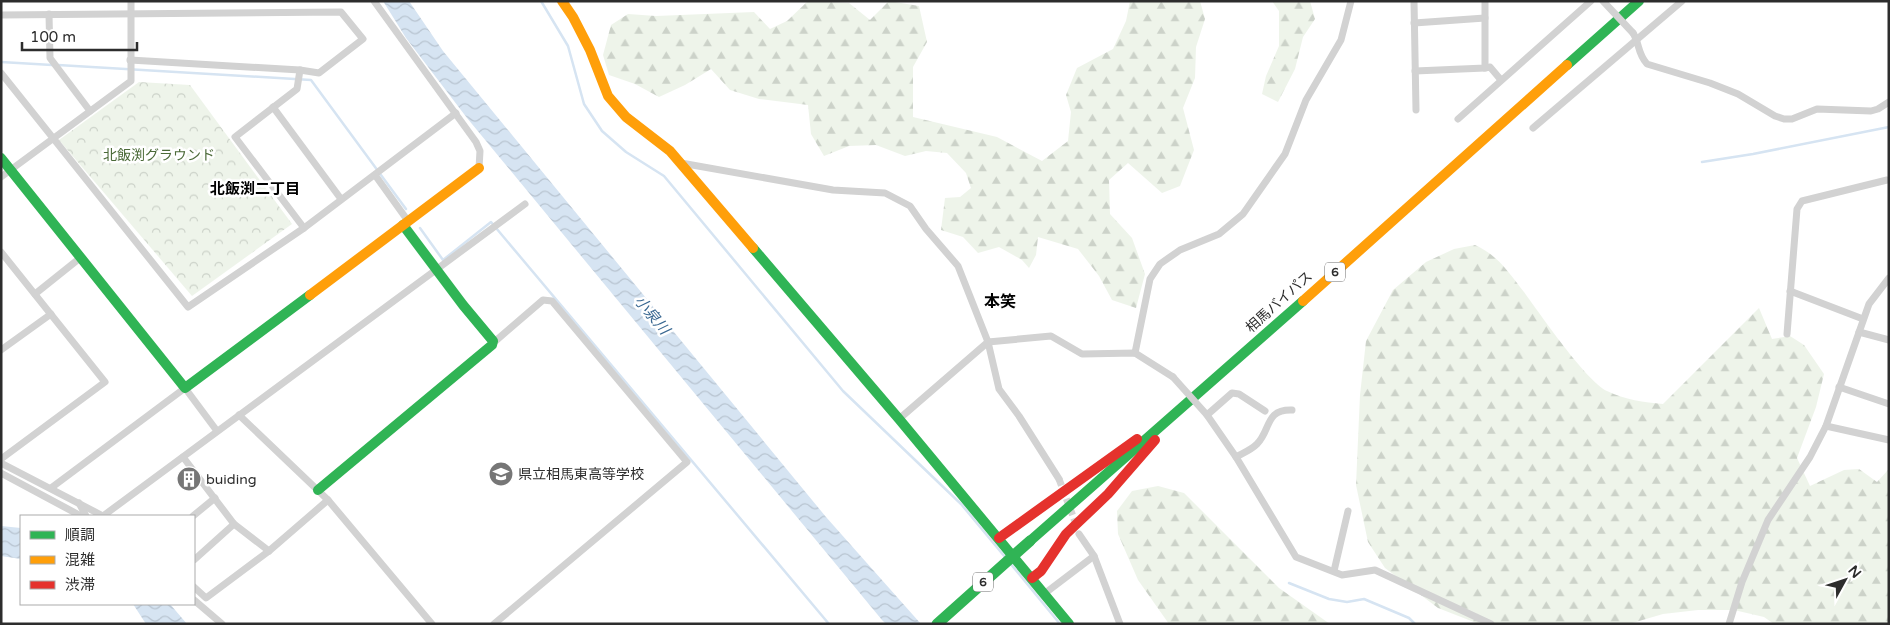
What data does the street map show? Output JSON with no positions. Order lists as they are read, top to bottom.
{
  "streets": {
    "main road": ["6", "相馬バイパス"]
  },
  "districts": ["北飯渕二丁目", "本笑"],
  "water": ["小泉川"],
  "parks": ["北飯渕グラウンド"],
  "places": {
    "school or university": ["県立相馬東高等学校"],
    "building": ["buiding"]
  },
  "legend": ["順調", "混雑", "渋滞"],
  "scale_bar": "100 m",
  "north": "top right"
}
